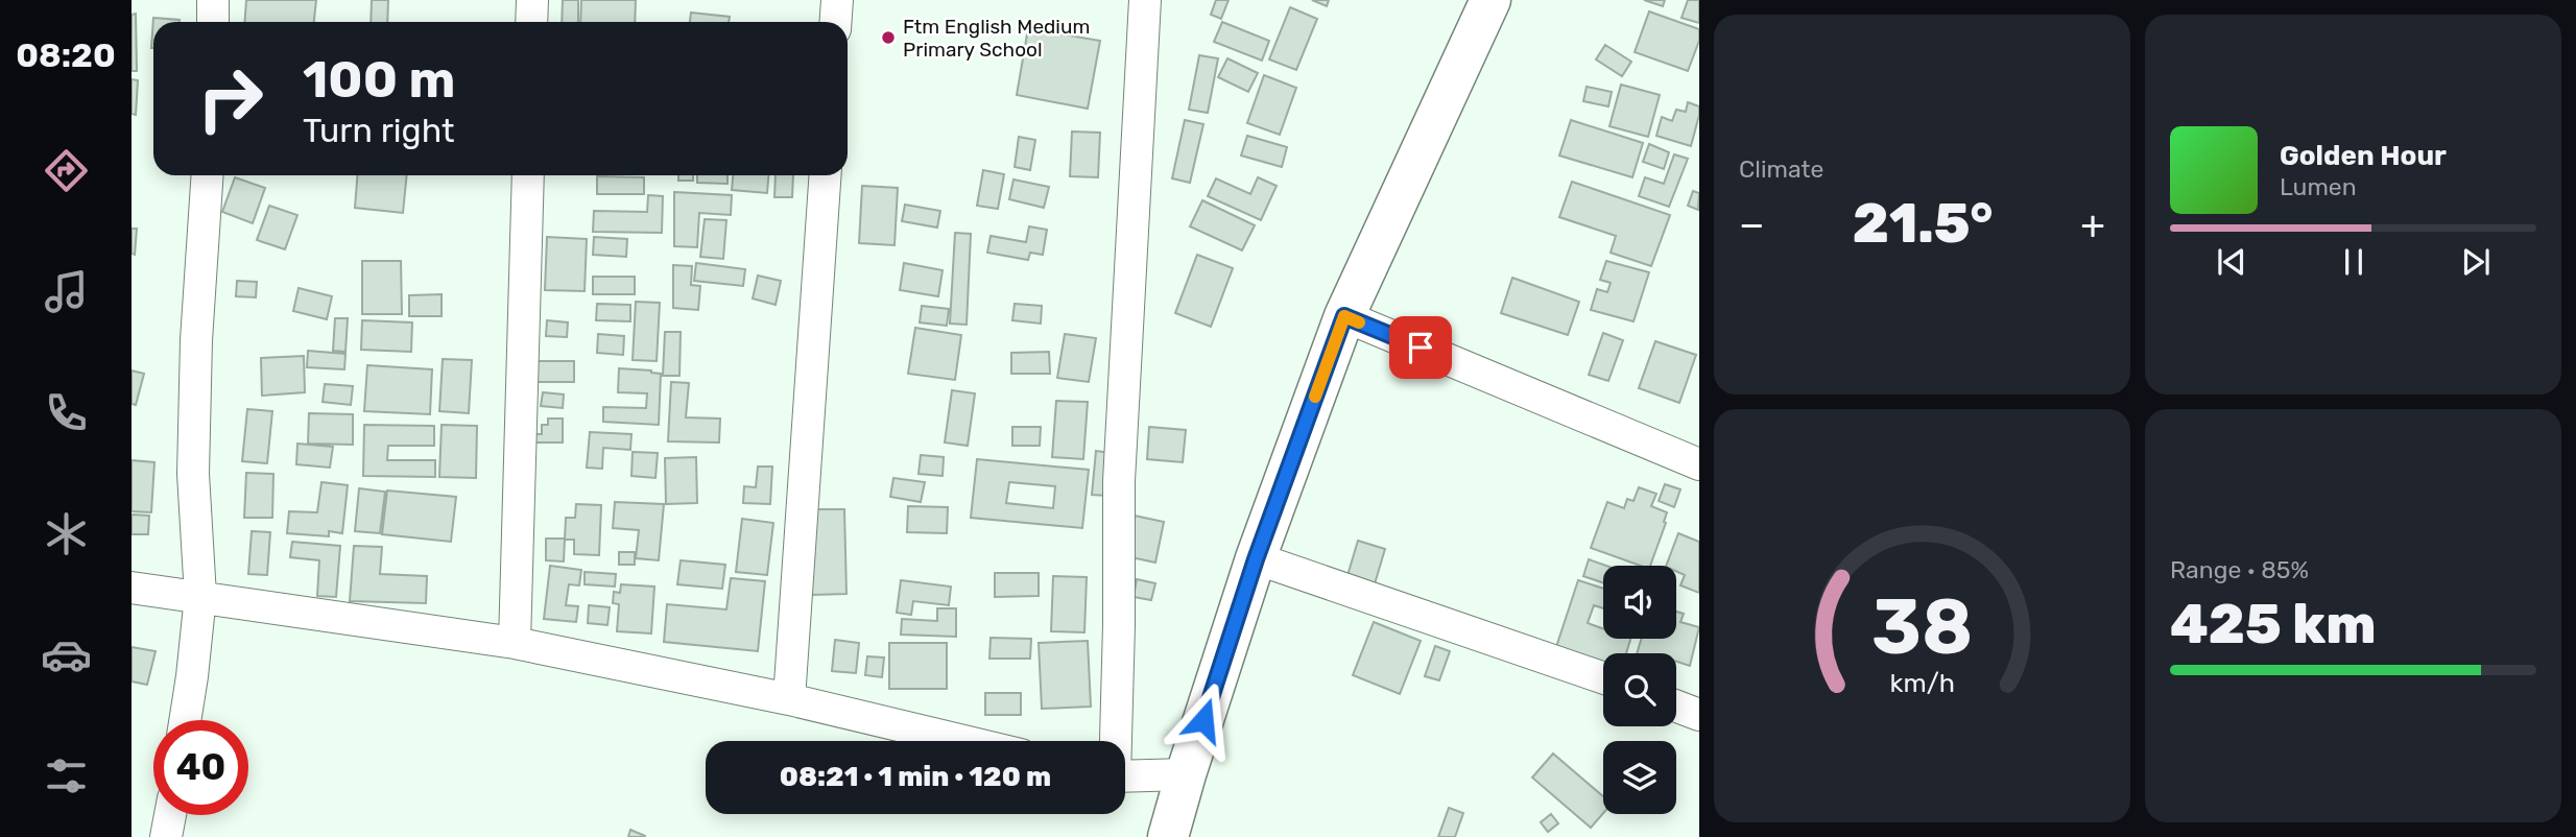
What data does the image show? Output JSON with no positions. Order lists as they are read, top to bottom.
{
  "places": ["Ftm English Medium Primary School"],
  "page": {
    "tabs": "08:20",
    "tile": [
      "Climate",
      ["Range · 85%", "425 km"]
    ],
    "turn": ["100 m", "Turn right"],
    "song": ["Golden Hour", "Lumen"],
    "heat": ["−", "21.5°", "+"],
    "limit": "40",
    "trip": "08:21 · 1 min · 120 m",
    "gauge": ["38", "km/h"]
  }
}
